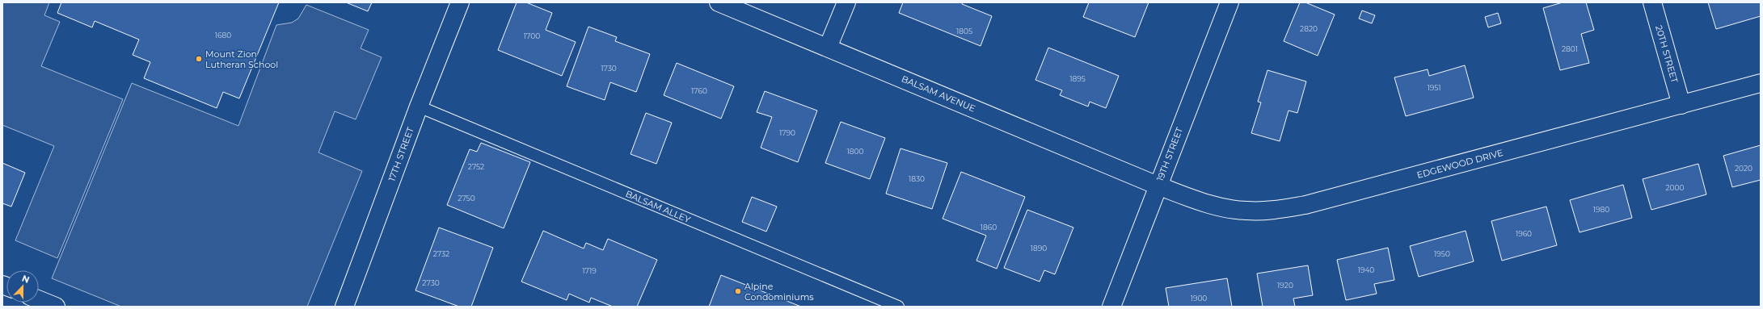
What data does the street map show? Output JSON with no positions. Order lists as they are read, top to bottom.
{
  "streets": {
    "street": [
      "20TH STREET",
      "BALSAM AVENUE",
      "17TH STREET",
      "19TH STREET",
      "EDGEWOOD DRIVE"
    ],
    "lane": ["BALSAM ALLEY"]
  },
  "crossings": [
    ["20TH STREET", "EDGEWOOD DRIVE"],
    ["BALSAM AVENUE", "19TH STREET"],
    ["BALSAM AVENUE", "EDGEWOOD DRIVE"],
    ["17TH STREET", "BALSAM ALLEY"],
    ["19TH STREET", "EDGEWOOD DRIVE"]
  ],
  "places": ["Mount Zion Lutheran School", "Alpine Condominiums"],
  "house_numbers": [
    "2820",
    "1805",
    "1680",
    "1700",
    "2801",
    "1730",
    "1895",
    "1951",
    "1760",
    "1790",
    "1800",
    "2752",
    "2020",
    "1830",
    "2000",
    "2750",
    "1980",
    "1860",
    "1960",
    "1890",
    "2732",
    "1950",
    "1940",
    "1719",
    "2730",
    "1920",
    "1900"
  ],
  "north": "top"
}
